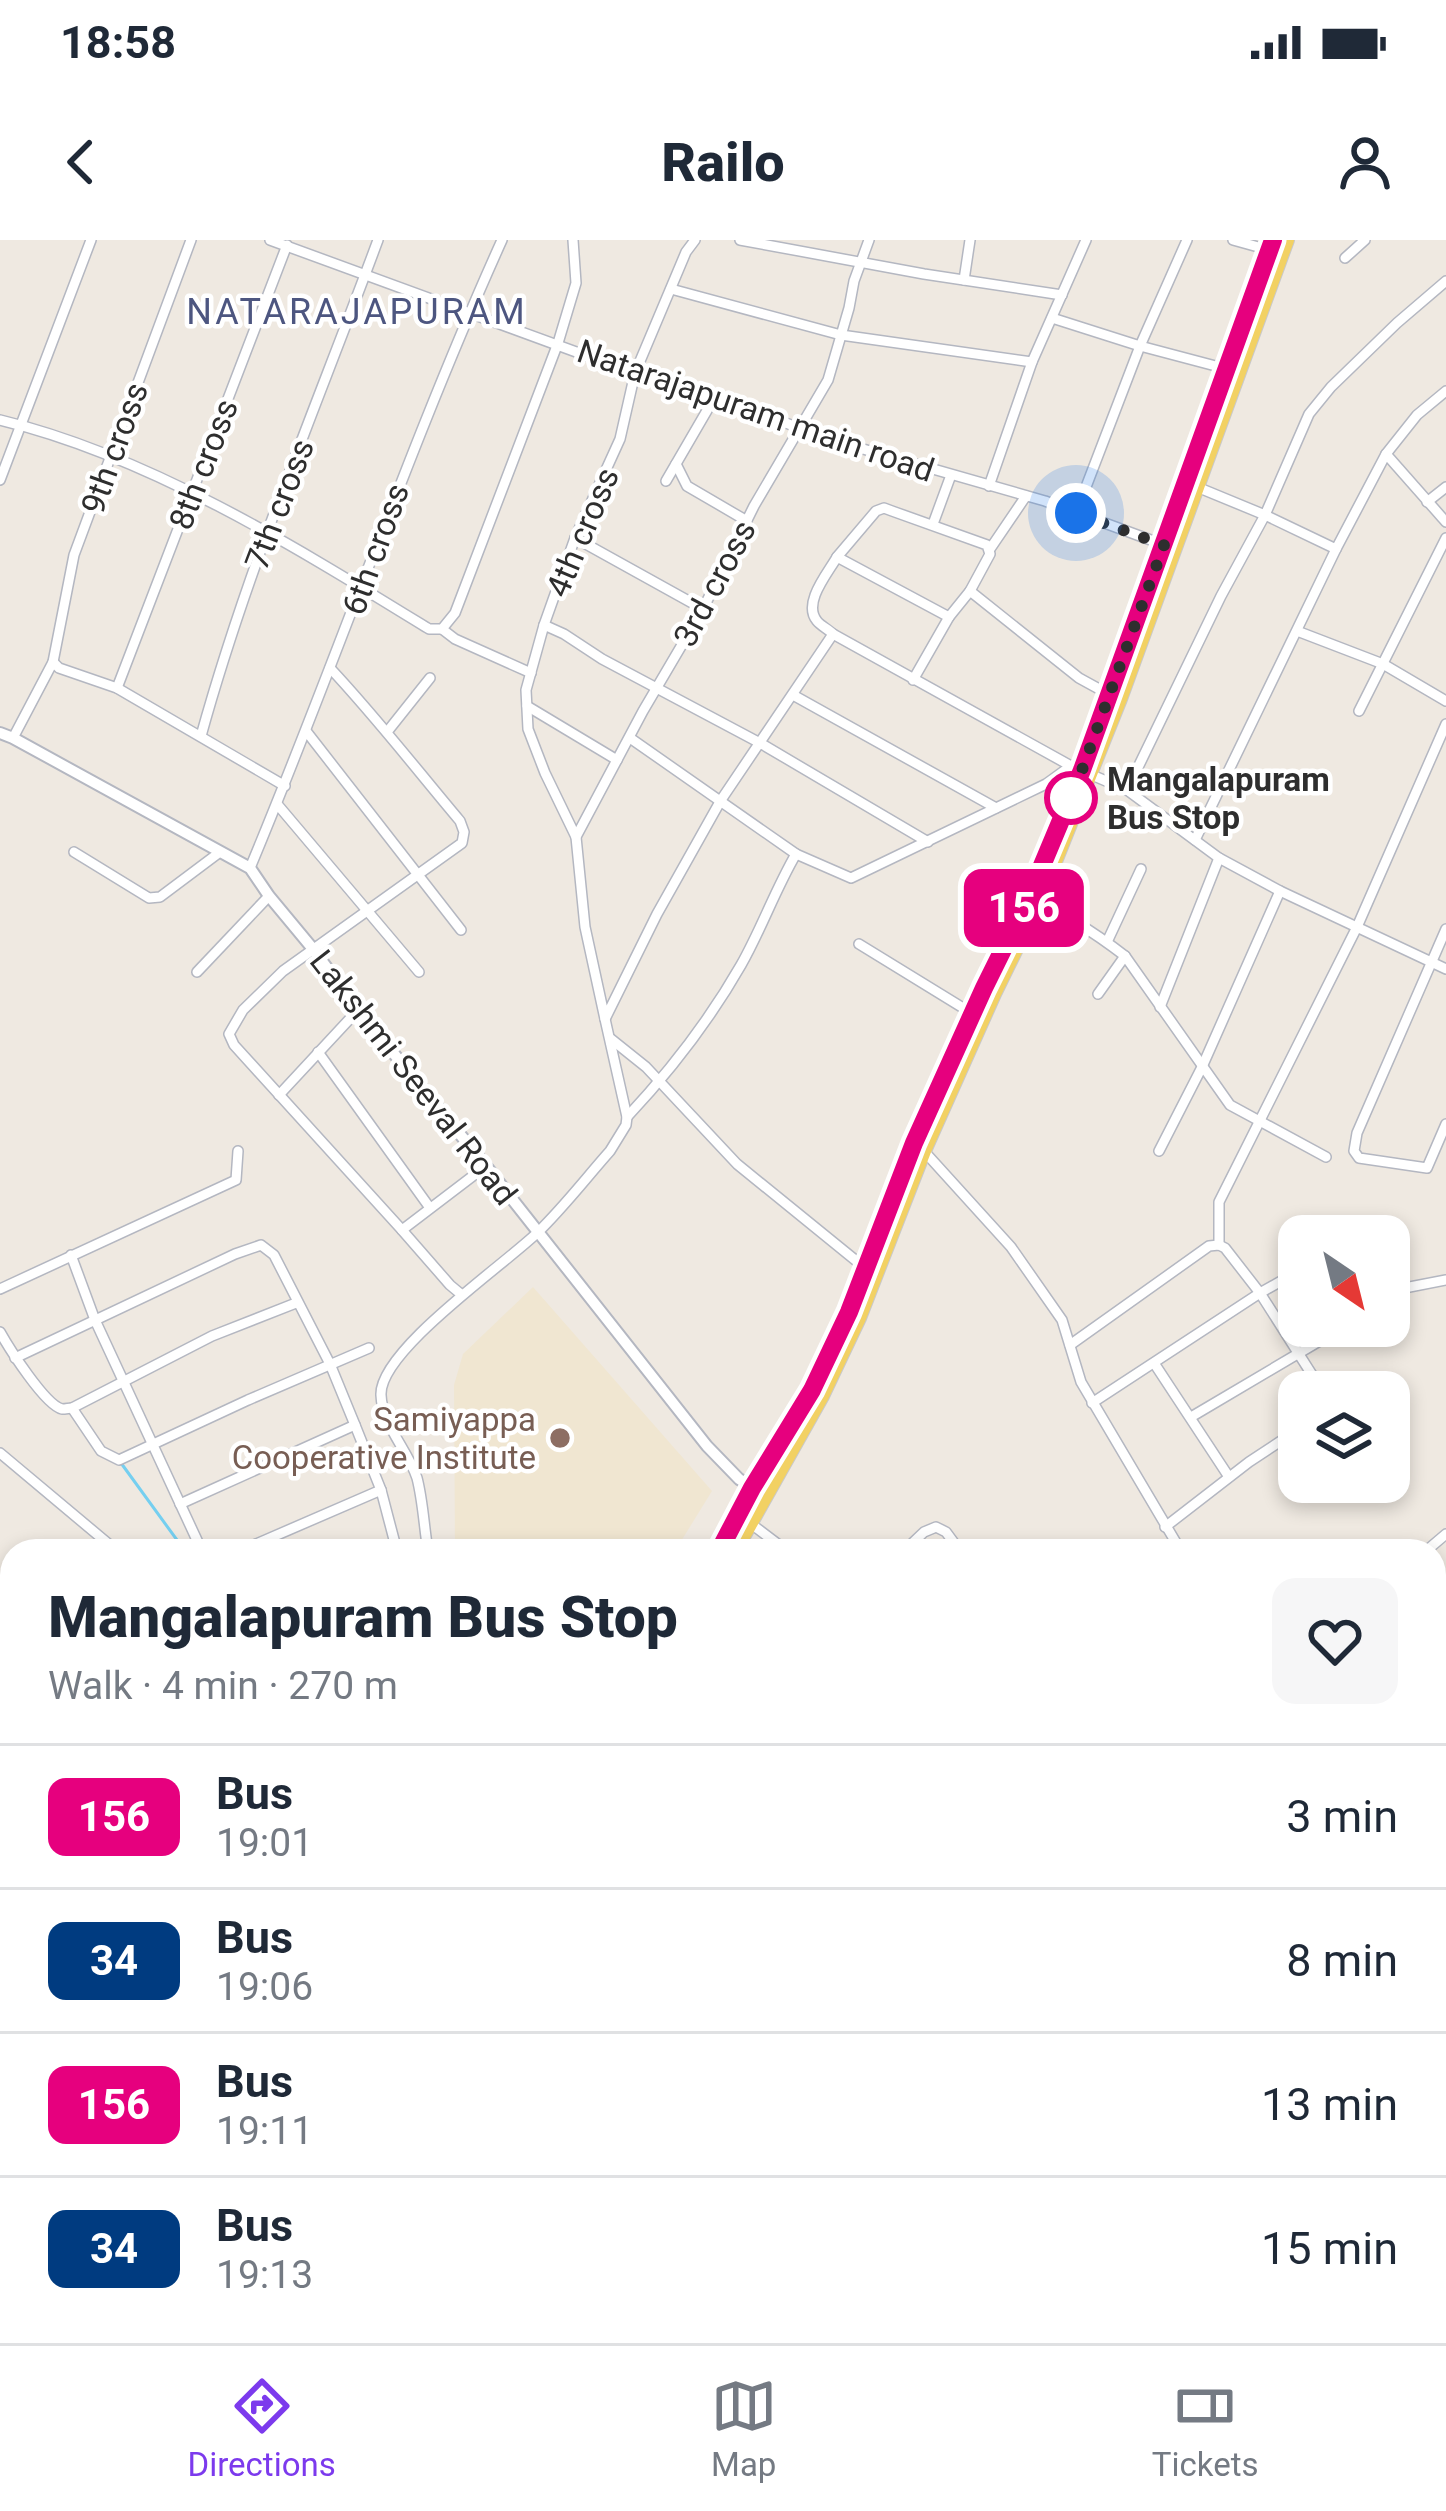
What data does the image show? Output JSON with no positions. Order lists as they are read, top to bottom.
{
  "streets": {
    "street": [
      "Natarajapuram main road",
      "9th cross",
      "8th cross",
      "7th cross",
      "4th cross",
      "6th cross",
      "3rd cross",
      "Lakshmi Seeval Road"
    ]
  },
  "crossings": [
    ["Natarajapuram main road", "8th cross"],
    ["Natarajapuram main road", "7th cross"],
    ["Natarajapuram main road", "4th cross"],
    ["Natarajapuram main road", "6th cross"],
    ["Natarajapuram main road", "3rd cross"],
    ["9th cross", "Lakshmi Seeval Road"],
    ["4th cross", "3rd cross"],
    ["6th cross", "Lakshmi Seeval Road"]
  ],
  "districts": ["NATARAJAPURAM"],
  "places": ["Mangalapuram Bus Stop", "Samiyappa Cooperative Institute"],
  "lines": ["bus line 156"],
  "north": "bottom right",
  "page": {
    "status": "18:58",
    "header": "Railo",
    "on_map": "156",
    "heading": ["Mangalapuram Bus Stop", "Walk · 4 min · 270 m"],
    "list": [
      {
        "mark": "156",
        "name": "Bus",
        "note": "19:01",
        "value": "3 min"
      },
      {
        "mark": "34",
        "name": "Bus",
        "note": "19:06",
        "value": "8 min"
      },
      {
        "mark": "156",
        "name": "Bus",
        "note": "19:11",
        "value": "13 min"
      },
      {
        "mark": "34",
        "name": "Bus",
        "note": "19:13",
        "value": "15 min"
      }
    ],
    "tabs": ["Directions", "Map", "Tickets"]
  }
}
